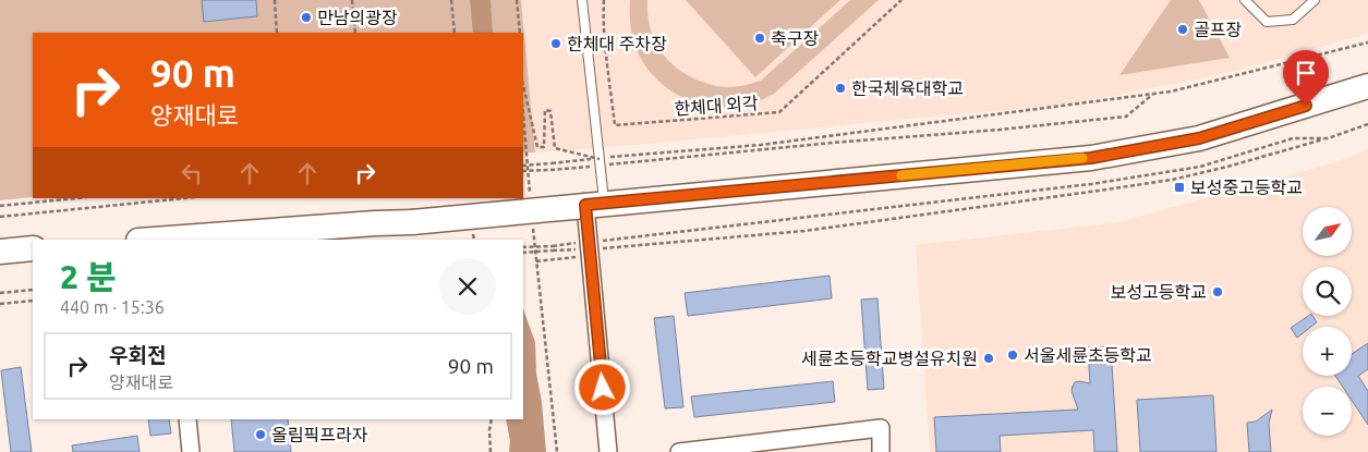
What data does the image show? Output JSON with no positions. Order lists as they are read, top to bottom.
{
  "streets": {
    "path": ["한체대 외각"]
  },
  "places": {
    "other": [
      "만남의광장",
      "골프장",
      "축구장",
      "한체대 주차장",
      "한국체육대학교",
      "보성고등학교",
      "서울세륜초등학교",
      "세륜초등학교병설유치원",
      "올림픽프라자"
    ],
    "transit": ["보성중고등학교"]
  },
  "north": "top right",
  "page": {
    "turn": ["90 m", "양재대로"],
    "map_buttons": ["+", "−"],
    "heading": ["2 분", "440 m · 15:36"],
    "list": [
      {
        "name": "우회전",
        "note": "양재대로",
        "value": "90 m"
      }
    ]
  }
}
